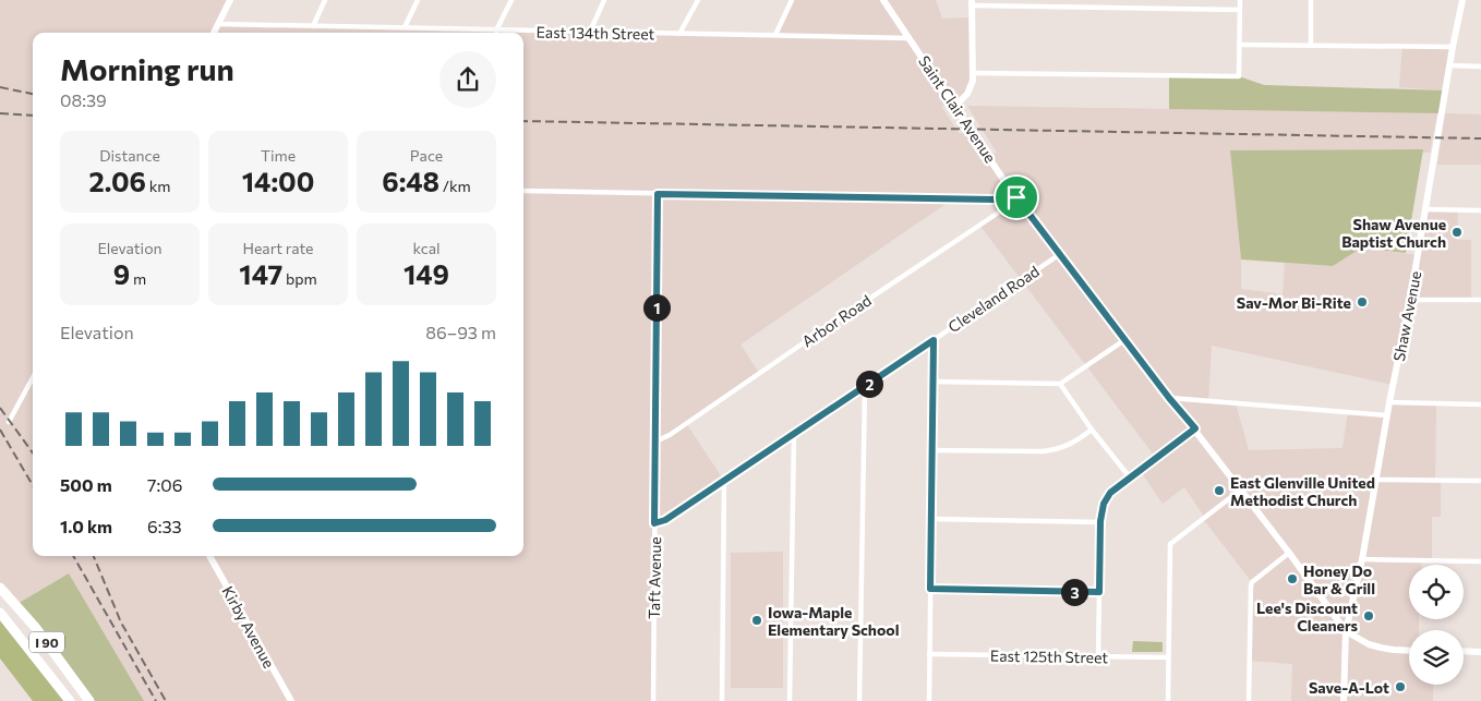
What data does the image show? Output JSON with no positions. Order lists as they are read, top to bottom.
{
  "streets": {
    "highway": ["I 90"],
    "street": [
      "East 134th Street",
      "Saint Clair Avenue",
      "Cleveland Road",
      "Shaw Avenue",
      "Arbor Road",
      "Taft Avenue",
      "Kirby Avenue",
      "East 125th Street"
    ]
  },
  "crossings": [
    ["East 134th Street", "Saint Clair Avenue"],
    ["Saint Clair Avenue", "Cleveland Road"],
    ["Saint Clair Avenue", "Shaw Avenue"],
    ["Saint Clair Avenue", "Arbor Road"],
    ["Cleveland Road", "Taft Avenue"],
    ["Arbor Road", "Taft Avenue"]
  ],
  "places": [
    "Shaw Avenue Baptist Church",
    "Sav-Mor Bi-Rite",
    "East Glenville United Methodist Church",
    "Honey Do Bar & Grill",
    "Lee's Discount Cleaners",
    "Iowa-Maple Elementary School",
    "Save-A-Lot"
  ],
  "page": {
    "heading": ["Morning run", "08:39"],
    "stats": [
      ["Distance", "2.06 km"],
      ["Time", "14:00"],
      ["Pace", "6:48 /km"],
      ["Elevation", "9 m"],
      ["Heart rate", "147 bpm"],
      ["kcal", "149"]
    ],
    "pins": ["1", "2", "3"],
    "chart": ["Elevation", "86–93 m"],
    "list": [
      {
        "name": "500 m",
        "note": "7:06"
      },
      {
        "name": "1.0 km",
        "note": "6:33"
      }
    ]
  }
}
